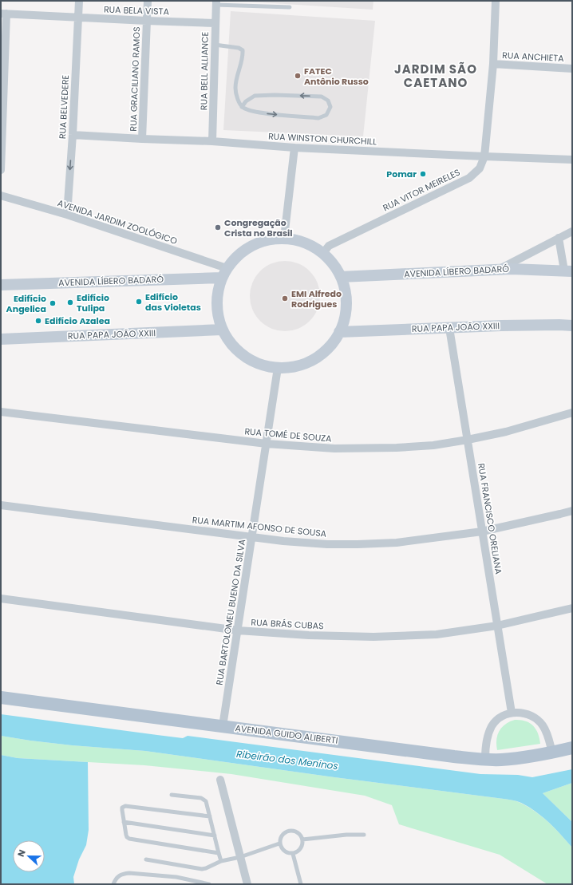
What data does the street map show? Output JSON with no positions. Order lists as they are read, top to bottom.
{
  "streets": {
    "main road": ["AVENIDA GUIDO ALIBERTI"],
    "street": [
      "RUA BELA VISTA",
      "RUA ANCHIETA",
      "RUA BELL ALLIANCE",
      "RUA GRACILIANO RAMOS",
      "RUA BELVEDERE",
      "RUA WINSTON CHURCHILL",
      "RUA VITOR MEIRELES",
      "AVENIDA JARDIM ZOOLÓGICO",
      "AVENIDA LÍBERO BADARÓ",
      "RUA PAPA JOÃO XXIII",
      "RUA TOMÉ DE SOUZA",
      "RUA FRANCISCO ORELIANA",
      "RUA MARTIM AFONSO DE SOUSA",
      "RUA BARTOLOMEU BUENO DA SILVA",
      "RUA BRÁS CUBAS"
    ]
  },
  "crossings": [
    ["RUA BELA VISTA", "RUA BELL ALLIANCE"],
    ["RUA BELA VISTA", "RUA GRACILIANO RAMOS"],
    ["RUA BELA VISTA", "RUA BELVEDERE"],
    ["RUA ANCHIETA", "RUA VITOR MEIRELES"],
    ["RUA BELL ALLIANCE", "RUA WINSTON CHURCHILL"],
    ["RUA GRACILIANO RAMOS", "RUA WINSTON CHURCHILL"],
    ["RUA BELVEDERE", "RUA WINSTON CHURCHILL"],
    ["RUA BELVEDERE", "AVENIDA JARDIM ZOOLÓGICO"],
    ["RUA WINSTON CHURCHILL", "RUA VITOR MEIRELES"],
    ["AVENIDA JARDIM ZOOLÓGICO", "AVENIDA LÍBERO BADARÓ"],
    ["RUA PAPA JOÃO XXIII", "RUA FRANCISCO ORELIANA"],
    ["RUA TOMÉ DE SOUZA", "RUA FRANCISCO ORELIANA"],
    ["RUA TOMÉ DE SOUZA", "RUA BARTOLOMEU BUENO DA SILVA"],
    ["RUA FRANCISCO ORELIANA", "RUA MARTIM AFONSO DE SOUSA"],
    ["RUA FRANCISCO ORELIANA", "RUA BRÁS CUBAS"],
    ["RUA MARTIM AFONSO DE SOUSA", "RUA BARTOLOMEU BUENO DA SILVA"],
    ["RUA BARTOLOMEU BUENO DA SILVA", "RUA BRÁS CUBAS"],
    ["RUA BARTOLOMEU BUENO DA SILVA", "AVENIDA GUIDO ALIBERTI"]
  ],
  "districts": ["JARDIM SÃO CAETANO"],
  "water": ["Ribeirão dos Meninos"],
  "places": [
    "FATEC Antônio Russo",
    "Pomar",
    "Congregação Crista no Brasil",
    "EMI Alfredo Rodrigues",
    "Edifício das Violetas",
    "Edifício Tulipa",
    "Edifício Angelica",
    "Edifício Azalea"
  ],
  "north": "left"
}
